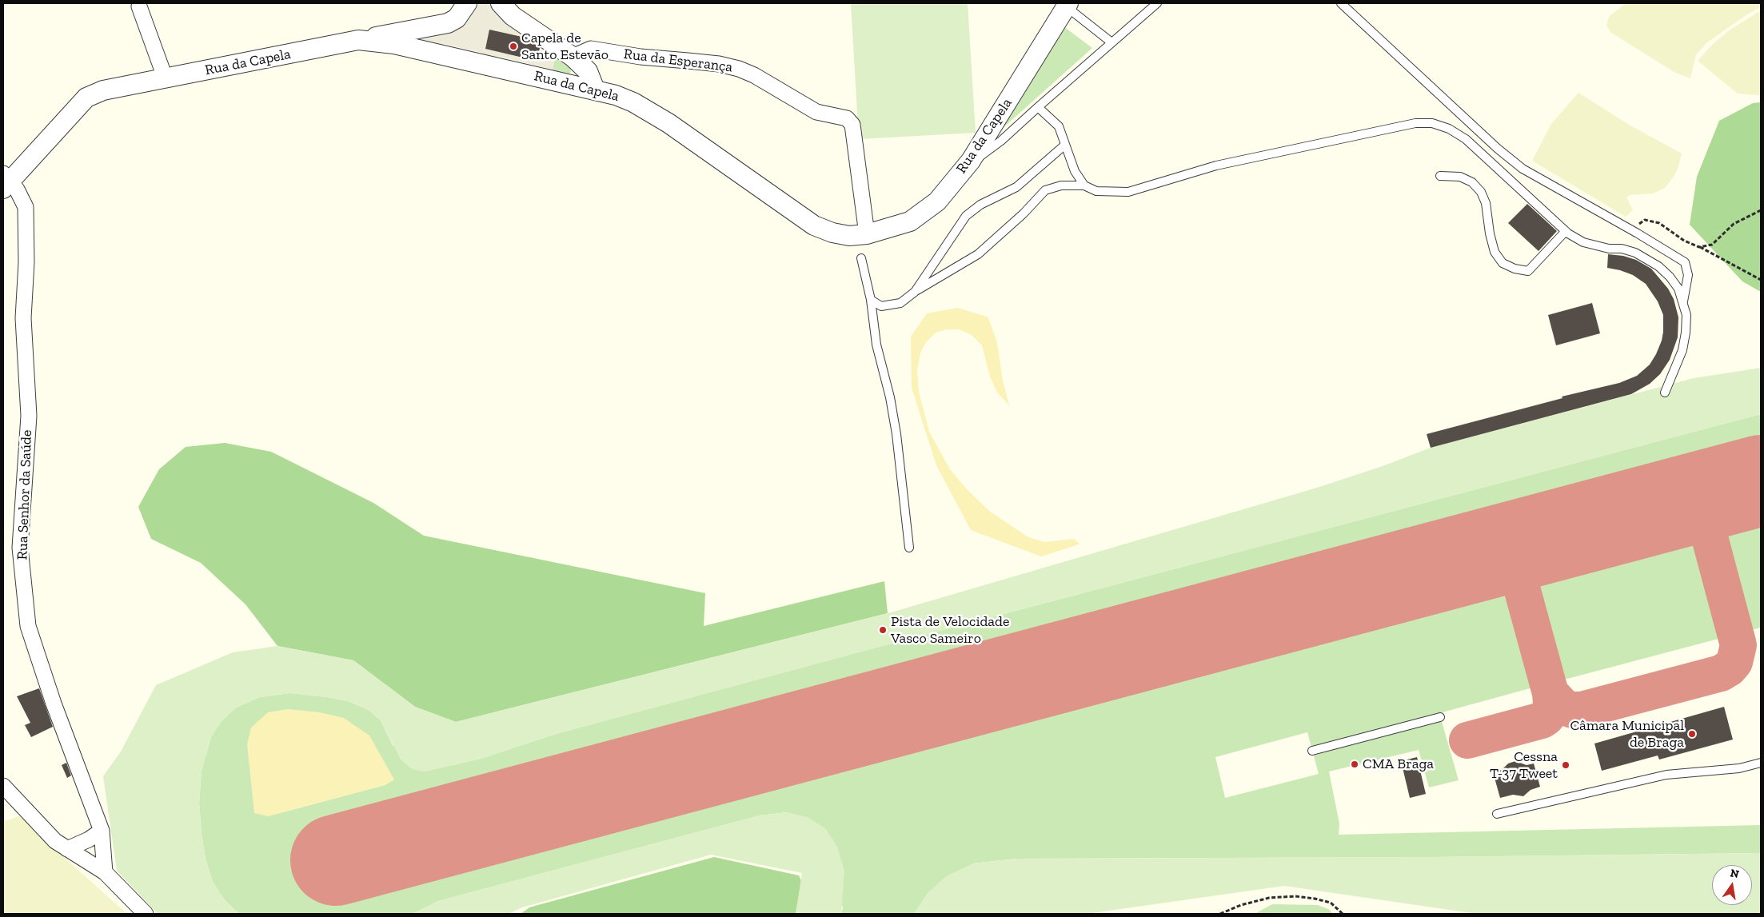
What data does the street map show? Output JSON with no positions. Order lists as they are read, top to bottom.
{
  "streets": {
    "street": ["Rua da Esperança", "Rua da Capela", "Rua Senhor da Saúde"]
  },
  "crossings": [
    ["Rua da Esperança", "Rua da Capela"],
    ["Rua da Capela", "Rua Senhor da Saúde"]
  ],
  "places": [
    "Capela de Santo Estevão",
    "Pista de Velocidade Vasco Sameiro",
    "Câmara Municipal de Braga",
    "CMA Braga",
    "Cessna T-37 Tweet"
  ],
  "north": "top"
}
